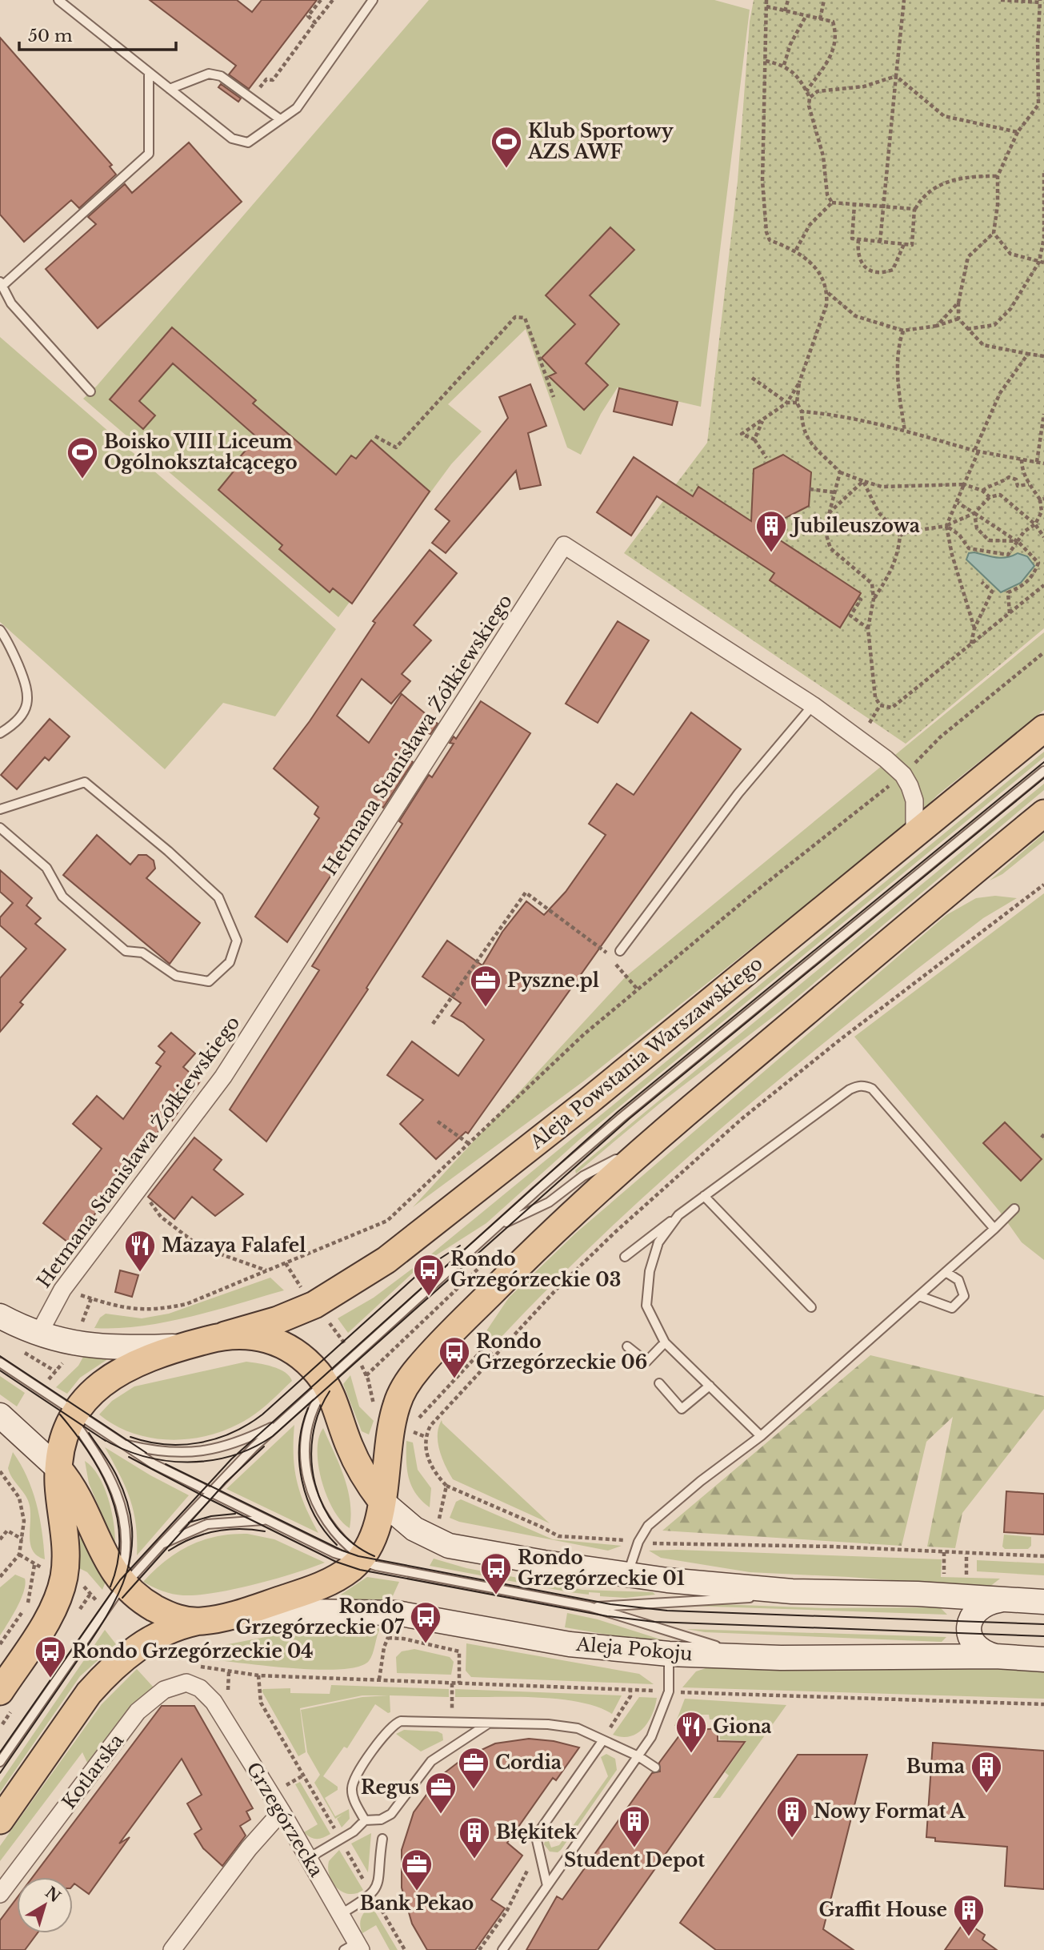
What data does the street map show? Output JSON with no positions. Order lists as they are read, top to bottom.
{
  "streets": {
    "main road": ["Aleja Powstania Warszawskiego", "Aleja Pokoju"],
    "street": ["Hetmana Stanisława Żółkiewskiego", "Kotlarska", "Grzegórzecka"]
  },
  "crossings": [
    ["Hetmana Stanisława Żółkiewskiego", "Aleja Powstania Warszawskiego"],
    ["Kotlarska", "Grzegórzecka"]
  ],
  "places": {
    "sports": ["Klub Sportowy AZS AWF", "Boisko VIII Liceum Ogólnokształcącego"],
    "building": [
      "Jubileuszowa",
      "Buma",
      "Nowy Format A",
      "Student Depot",
      "Błękitek",
      "Graffit House"
    ],
    "office": [
      "Pyszne.pl",
      "Cordia",
      "Regus",
      "Bank Pekao"
    ],
    "restaurant": ["Mazaya Falafel", "Giona"],
    "bus stop": [
      "Rondo Grzegórzeckie 03",
      "Rondo Grzegórzeckie 06",
      "Rondo Grzegórzeckie 01",
      "Rondo Grzegórzeckie 07",
      "Rondo Grzegórzeckie 04"
    ]
  },
  "scale_bar": "50 m",
  "north": "top right"
}
